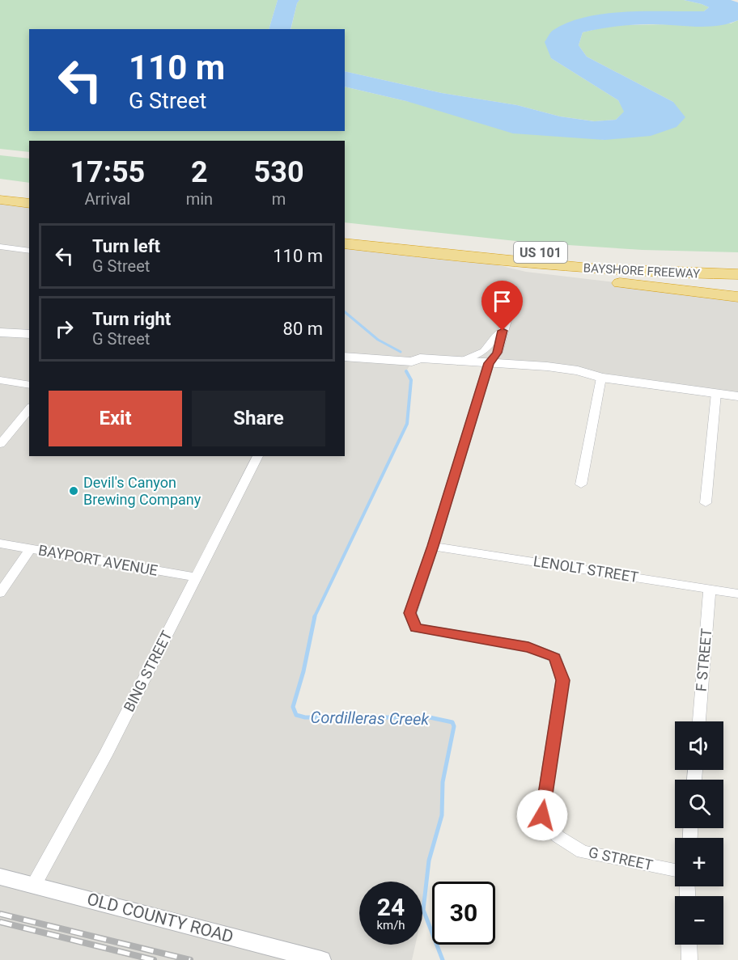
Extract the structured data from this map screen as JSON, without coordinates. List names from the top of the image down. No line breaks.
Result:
{"streets":{"highway":["US 101","BAYSHORE FREEWAY"],"street":["BAYPORT AVENUE","LENOLT STREET","F STREET","BING STREET","G STREET","OLD COUNTY ROAD"]},"crossings":[["BAYPORT AVENUE","BING STREET"],["LENOLT STREET","F STREET"],["LENOLT STREET","G STREET"],["BING STREET","OLD COUNTY ROAD"]],"water":["Cordilleras Creek"],"places":["Devil's Canyon Brewing Company"],"page":{"turn":["110 m","G Street"],"eta":["17:55","Arrival","2","min","530","m"],"list":[{"name":"Turn left","note":"G Street","value":"110 m"},{"name":"Turn right","note":"G Street","value":"80 m"}],"buttons":["Exit","Share"],"map_buttons":["+","−"],"speed":"24 km/h","limit":"30"}}
